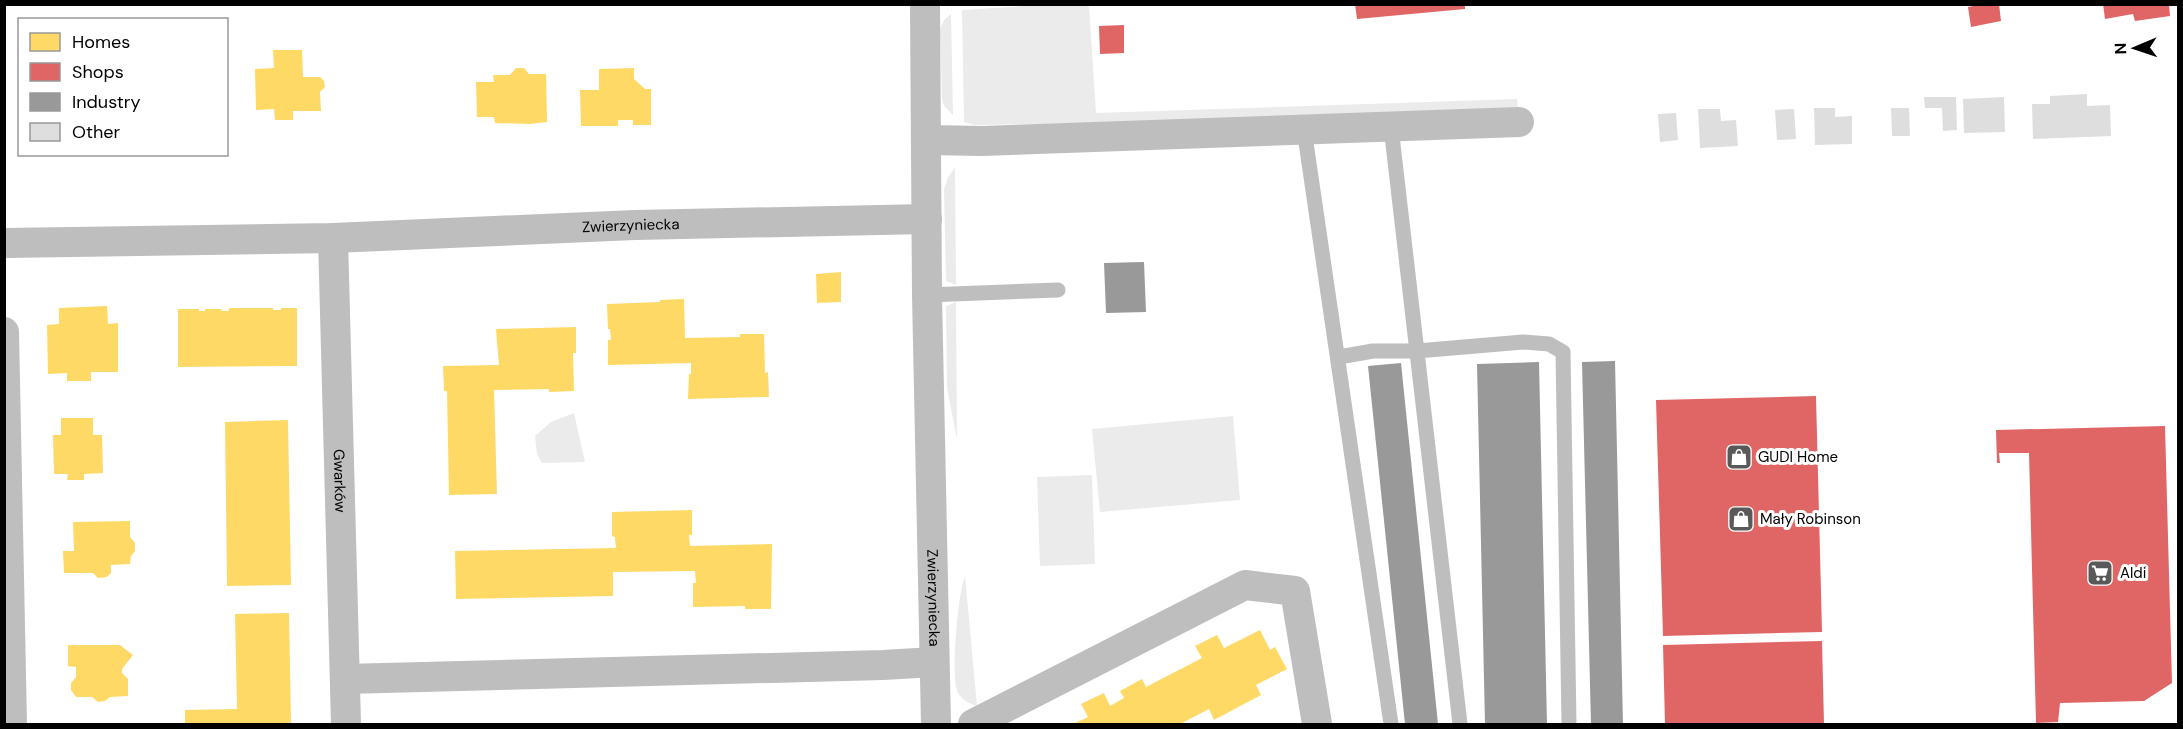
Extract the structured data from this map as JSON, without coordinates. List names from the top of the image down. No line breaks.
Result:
{"streets":{"street":["Zwierzyniecka","Gwarków"]},"crossings":[["Zwierzyniecka","Gwarków"]],"places":{"shop":["GUDI Home","Mały Robinson"],"supermarket":["Aldi"]},"legend":["Homes","Shops","Industry","Other"],"north":"left"}
